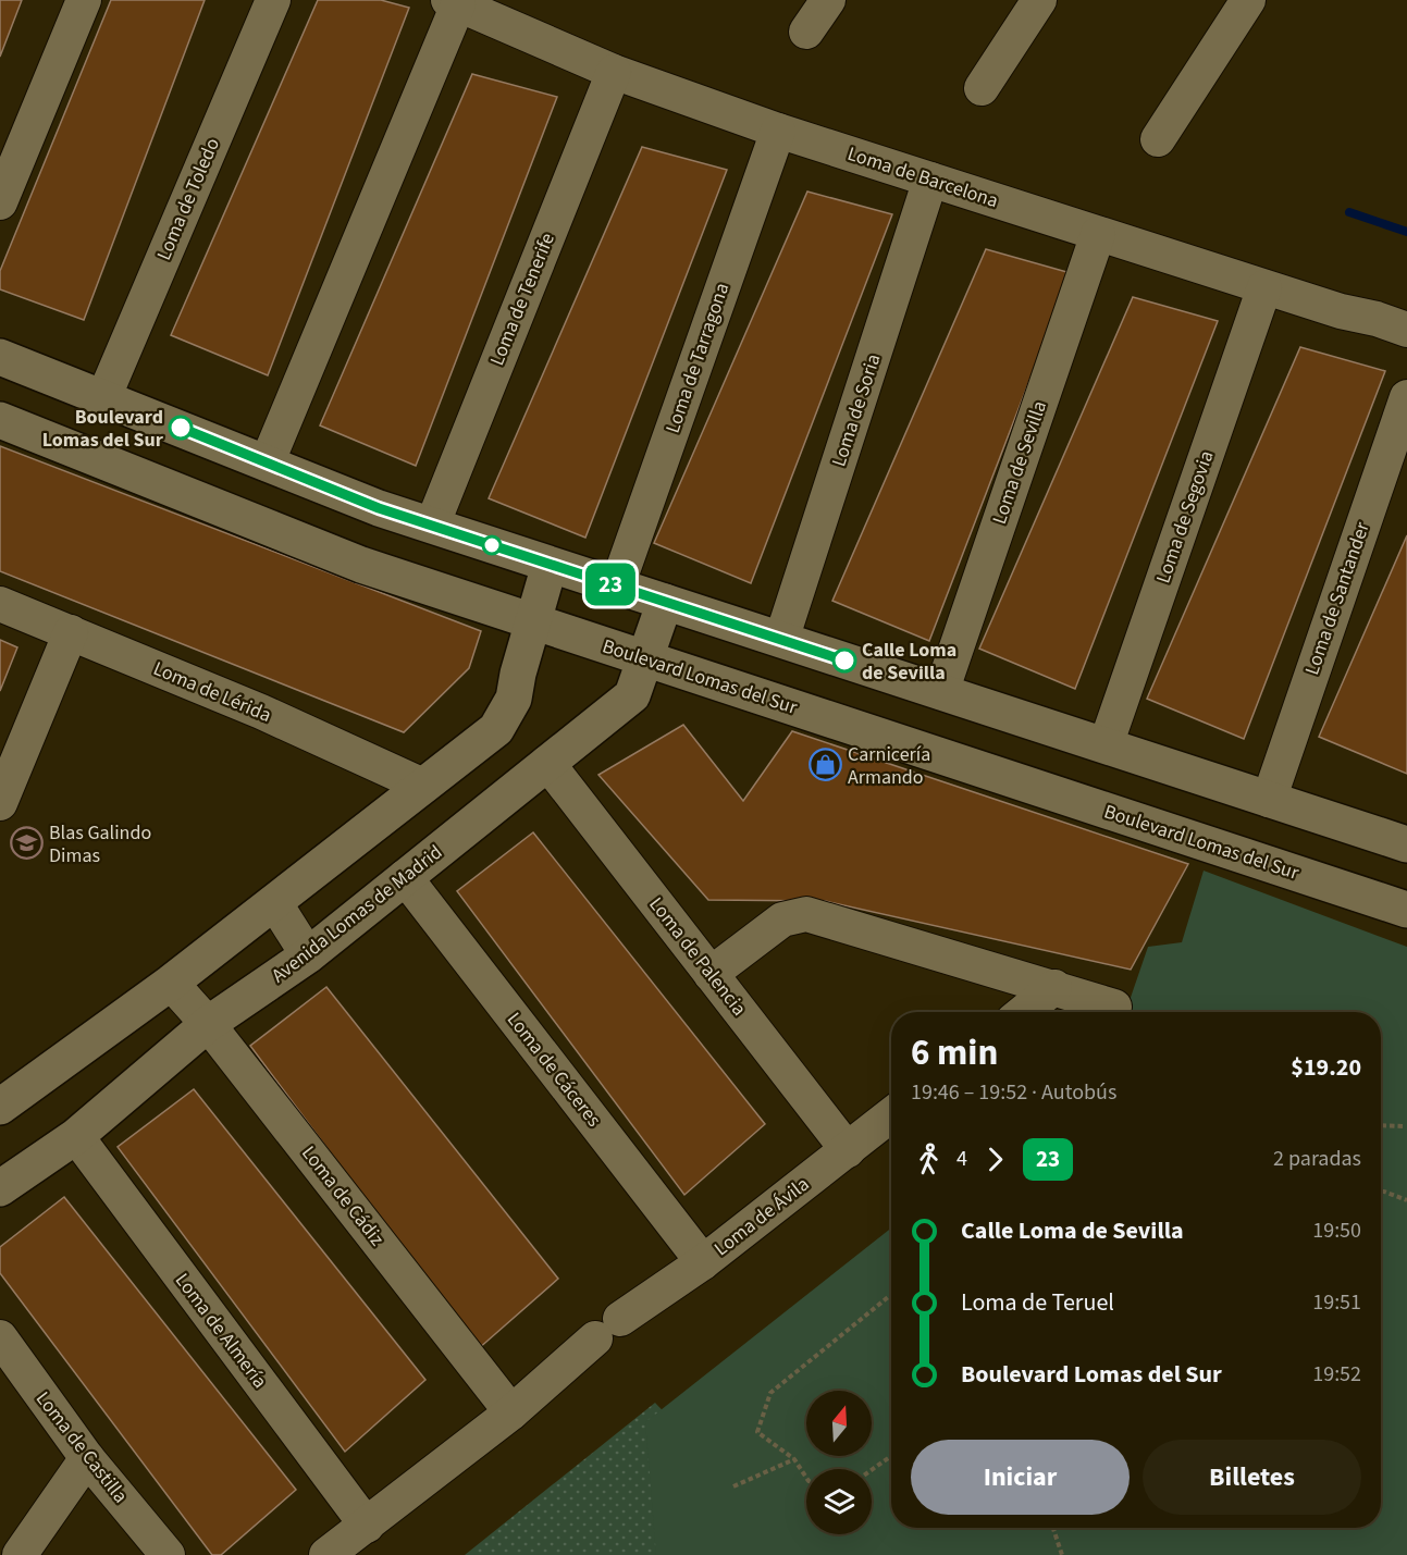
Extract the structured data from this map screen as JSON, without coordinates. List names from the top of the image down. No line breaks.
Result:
{"streets":{"street":["Loma de Barcelona","Loma de Toledo","Loma de Tenerife","Loma de Tarragona","Loma de Soria","Loma de Sevilla","Loma de Segovia","Loma de Santander","Boulevard Lomas del Sur","Loma de Lérida","Avenida Lomas de Madrid","Loma de Palencia","Loma de Cáceres","Loma de Cádiz","Loma de Ávila","Loma de Almería","Loma de Castilla"]},"crossings":[["Loma de Barcelona","Loma de Tenerife"],["Loma de Barcelona","Loma de Tarragona"],["Loma de Barcelona","Loma de Soria"],["Loma de Barcelona","Loma de Sevilla"],["Loma de Barcelona","Loma de Segovia"],["Boulevard Lomas del Sur","Avenida Lomas de Madrid"],["Avenida Lomas de Madrid","Loma de Palencia"],["Avenida Lomas de Madrid","Loma de Cáceres"],["Avenida Lomas de Madrid","Loma de Cádiz"],["Avenida Lomas de Madrid","Loma de Almería"],["Loma de Palencia","Loma de Ávila"],["Loma de Cáceres","Loma de Ávila"],["Loma de Cádiz","Loma de Ávila"],["Loma de Ávila","Loma de Almería"]],"places":{"other":["Boulevard Lomas del Sur","Calle Loma de Sevilla"],"shop":["Carnicería Armando"],"school or university":["Blas Galindo Dimas"]},"lines":["bus line 23"],"north":"top","page":{"on_map":"23","heading":["6 min","19:46 – 19:52 · Autobús","$19.20"],"legs":["4","23","2 paradas"],"list":[{"name":"Calle Loma de Sevilla","value":"19:50"},{"name":"Loma de Teruel","value":"19:51"},{"name":"Boulevard Lomas del Sur","value":"19:52"}],"buttons":["Iniciar","Billetes"]}}
